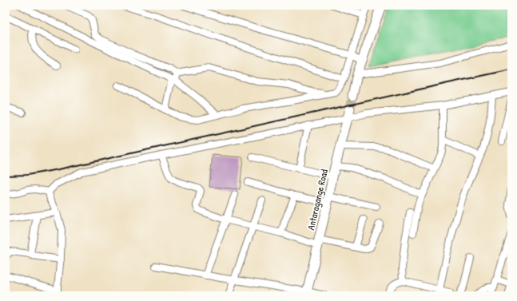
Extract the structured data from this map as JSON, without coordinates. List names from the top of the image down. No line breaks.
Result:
{"streets":{"street":["Antaragange Road"]}}
